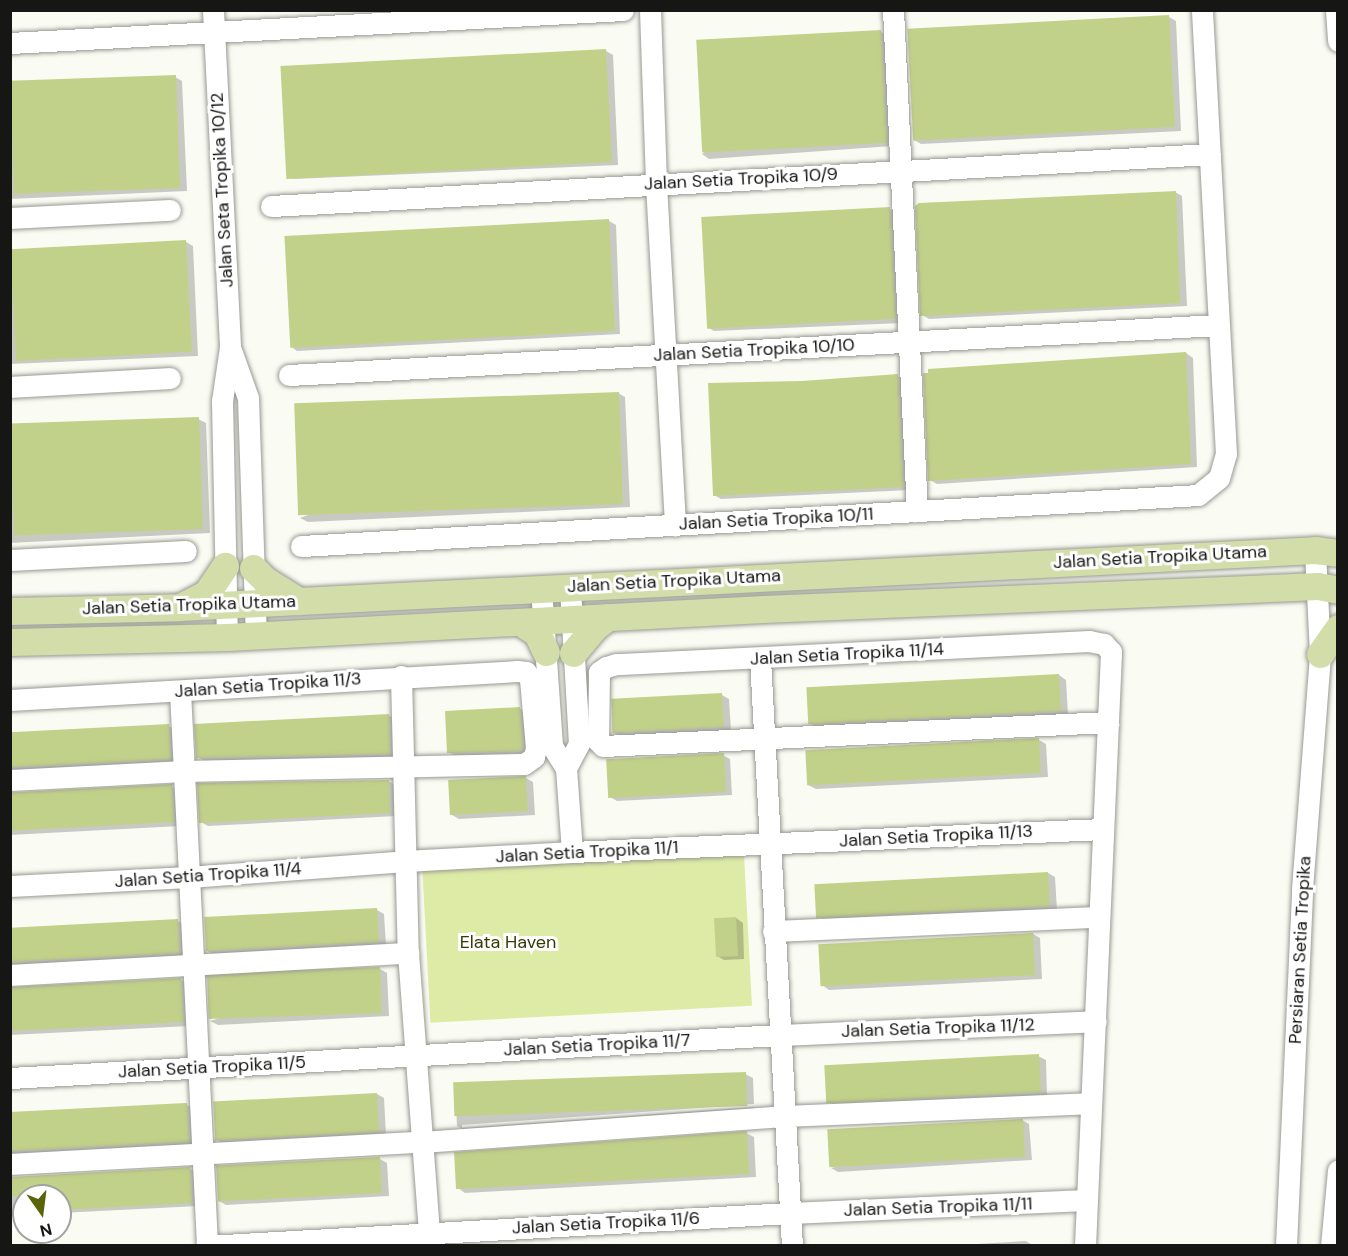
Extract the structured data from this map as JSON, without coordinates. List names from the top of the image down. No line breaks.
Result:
{"streets":{"main road":["Jalan Setia Tropika Utama"],"street":["Jalan Setia Tropika 10/9","Jalan Seta Tropika 10/12","Jalan Setia Tropika 10/10","Jalan Setia Tropika 10/11","Jalan Setia Tropika 11/14","Jalan Setia Tropika 11/3","Jalan Setia Tropika 11/13","Jalan Setia Tropika 11/1","Jalan Setia Tropika 11/4","Persiaran Setia Tropika","Jalan Setia Tropika 11/12","Jalan Setia Tropika 11/7","Jalan Setia Tropika 11/5","Jalan Setia Tropika 11/11","Jalan Setia Tropika 11/6"]},"crossings":[["Jalan Seta Tropika 10/12","Jalan Setia Tropika Utama"],["Jalan Setia Tropika 10/10","Jalan Setia Tropika 10/11"],["Jalan Setia Tropika Utama","Persiaran Setia Tropika"],["Jalan Setia Tropika 11/13","Jalan Setia Tropika 11/1"],["Jalan Setia Tropika 11/1","Jalan Setia Tropika 11/4"],["Jalan Setia Tropika 11/12","Jalan Setia Tropika 11/7"],["Jalan Setia Tropika 11/7","Jalan Setia Tropika 11/5"],["Jalan Setia Tropika 11/11","Jalan Setia Tropika 11/6"]],"parks":["Elata Haven"],"north":"bottom"}
